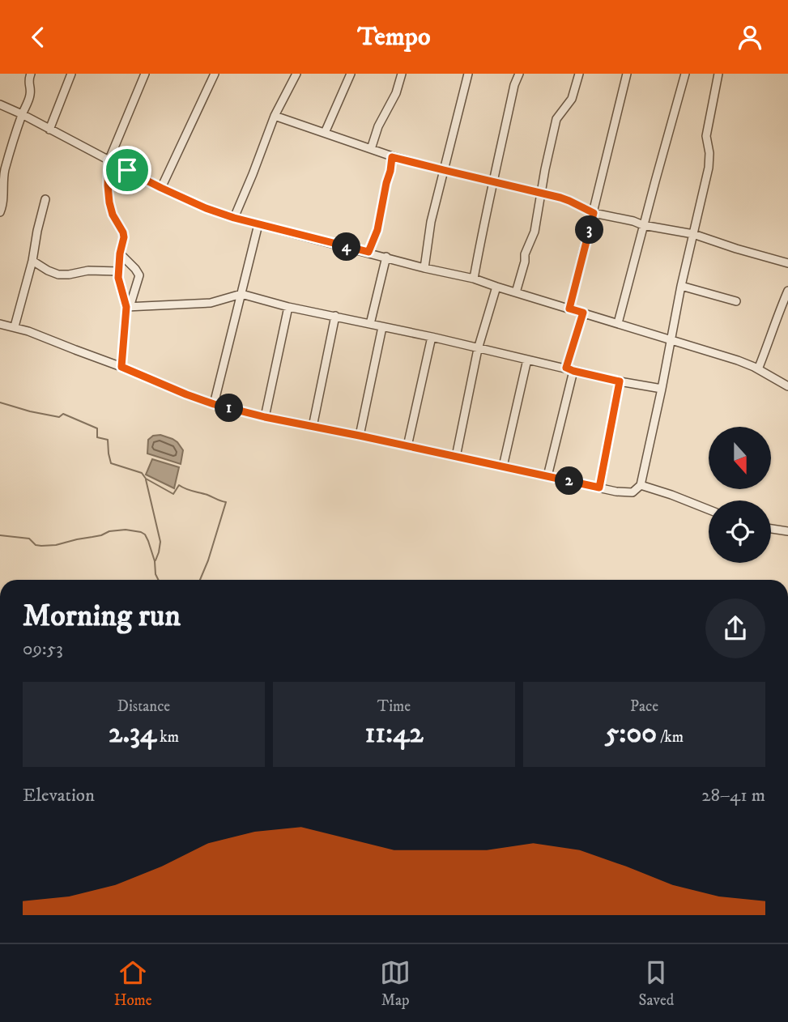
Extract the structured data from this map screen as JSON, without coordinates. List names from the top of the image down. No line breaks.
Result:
{"north":"bottom","page":{"header":"Tempo","pins":["3","4","1","2"],"heading":["Morning run","09:53"],"stats":[["Distance","2.34 km"],["Time","11:42"],["Pace","5:00 /km"]],"chart":["Elevation","28–41 m"],"tabs":["Home","Map","Saved"]}}
